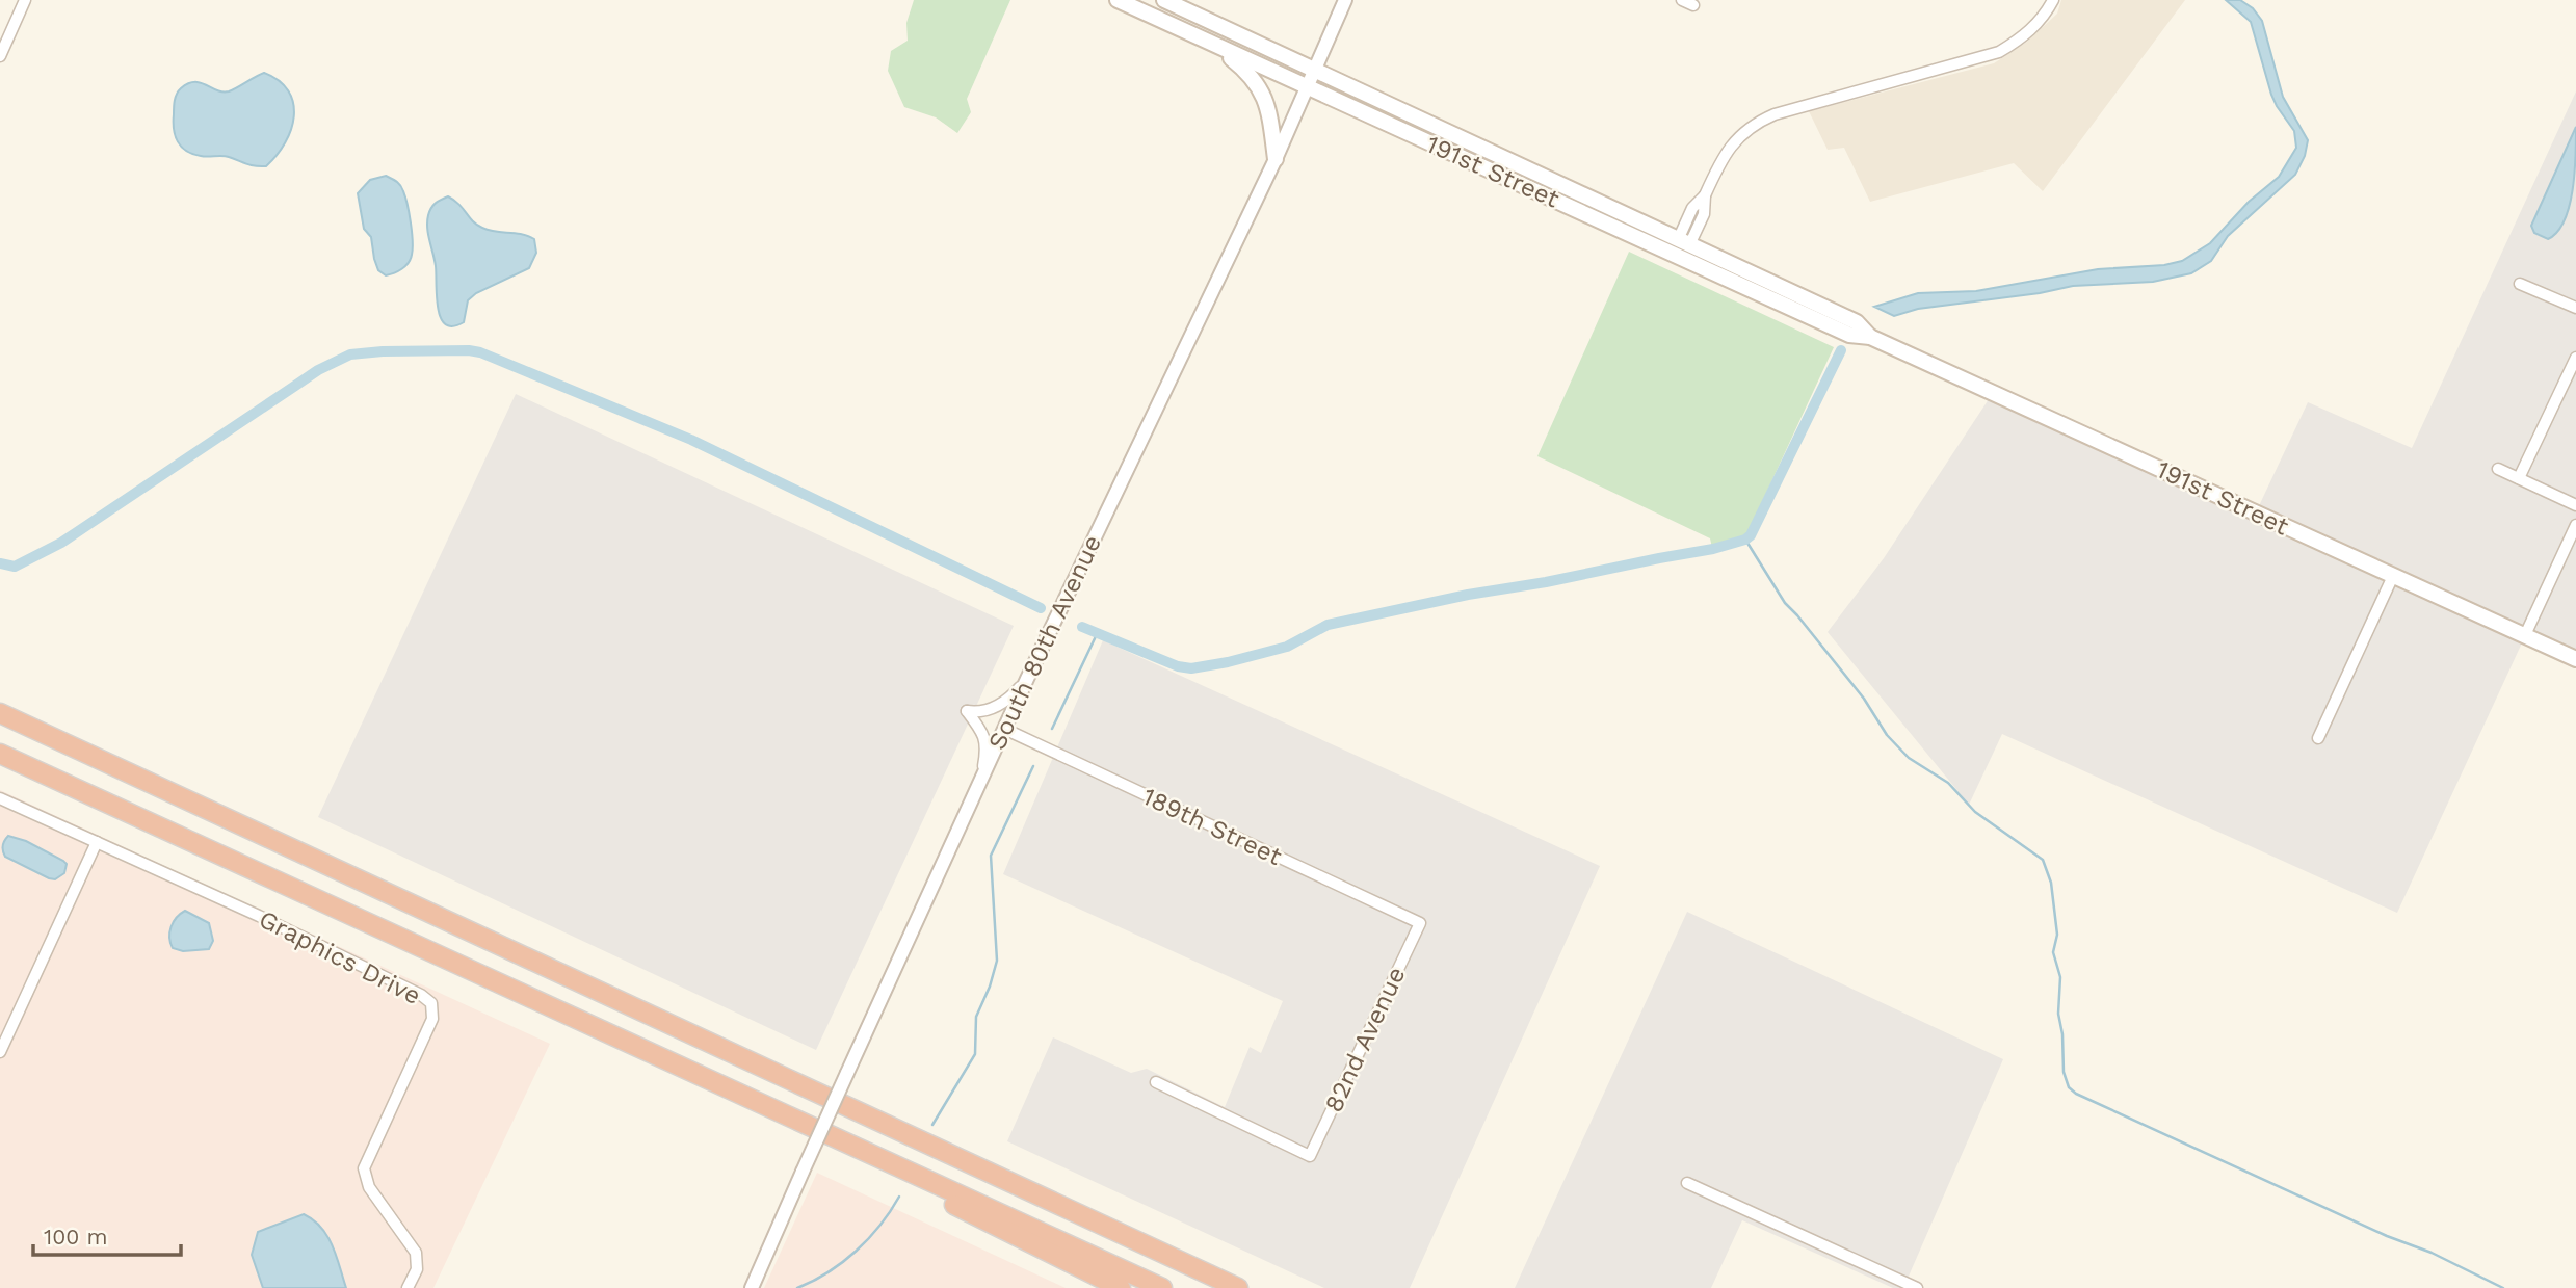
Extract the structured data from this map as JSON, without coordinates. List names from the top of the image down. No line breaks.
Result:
{"streets":{"main road":["191st Street"],"street":["South 80th Avenue","189th Street","Graphics Drive","82nd Avenue"]},"crossings":[["191st Street","South 80th Avenue"],["South 80th Avenue","189th Street"],["189th Street","82nd Avenue"]],"scale_bar":"100 m"}
